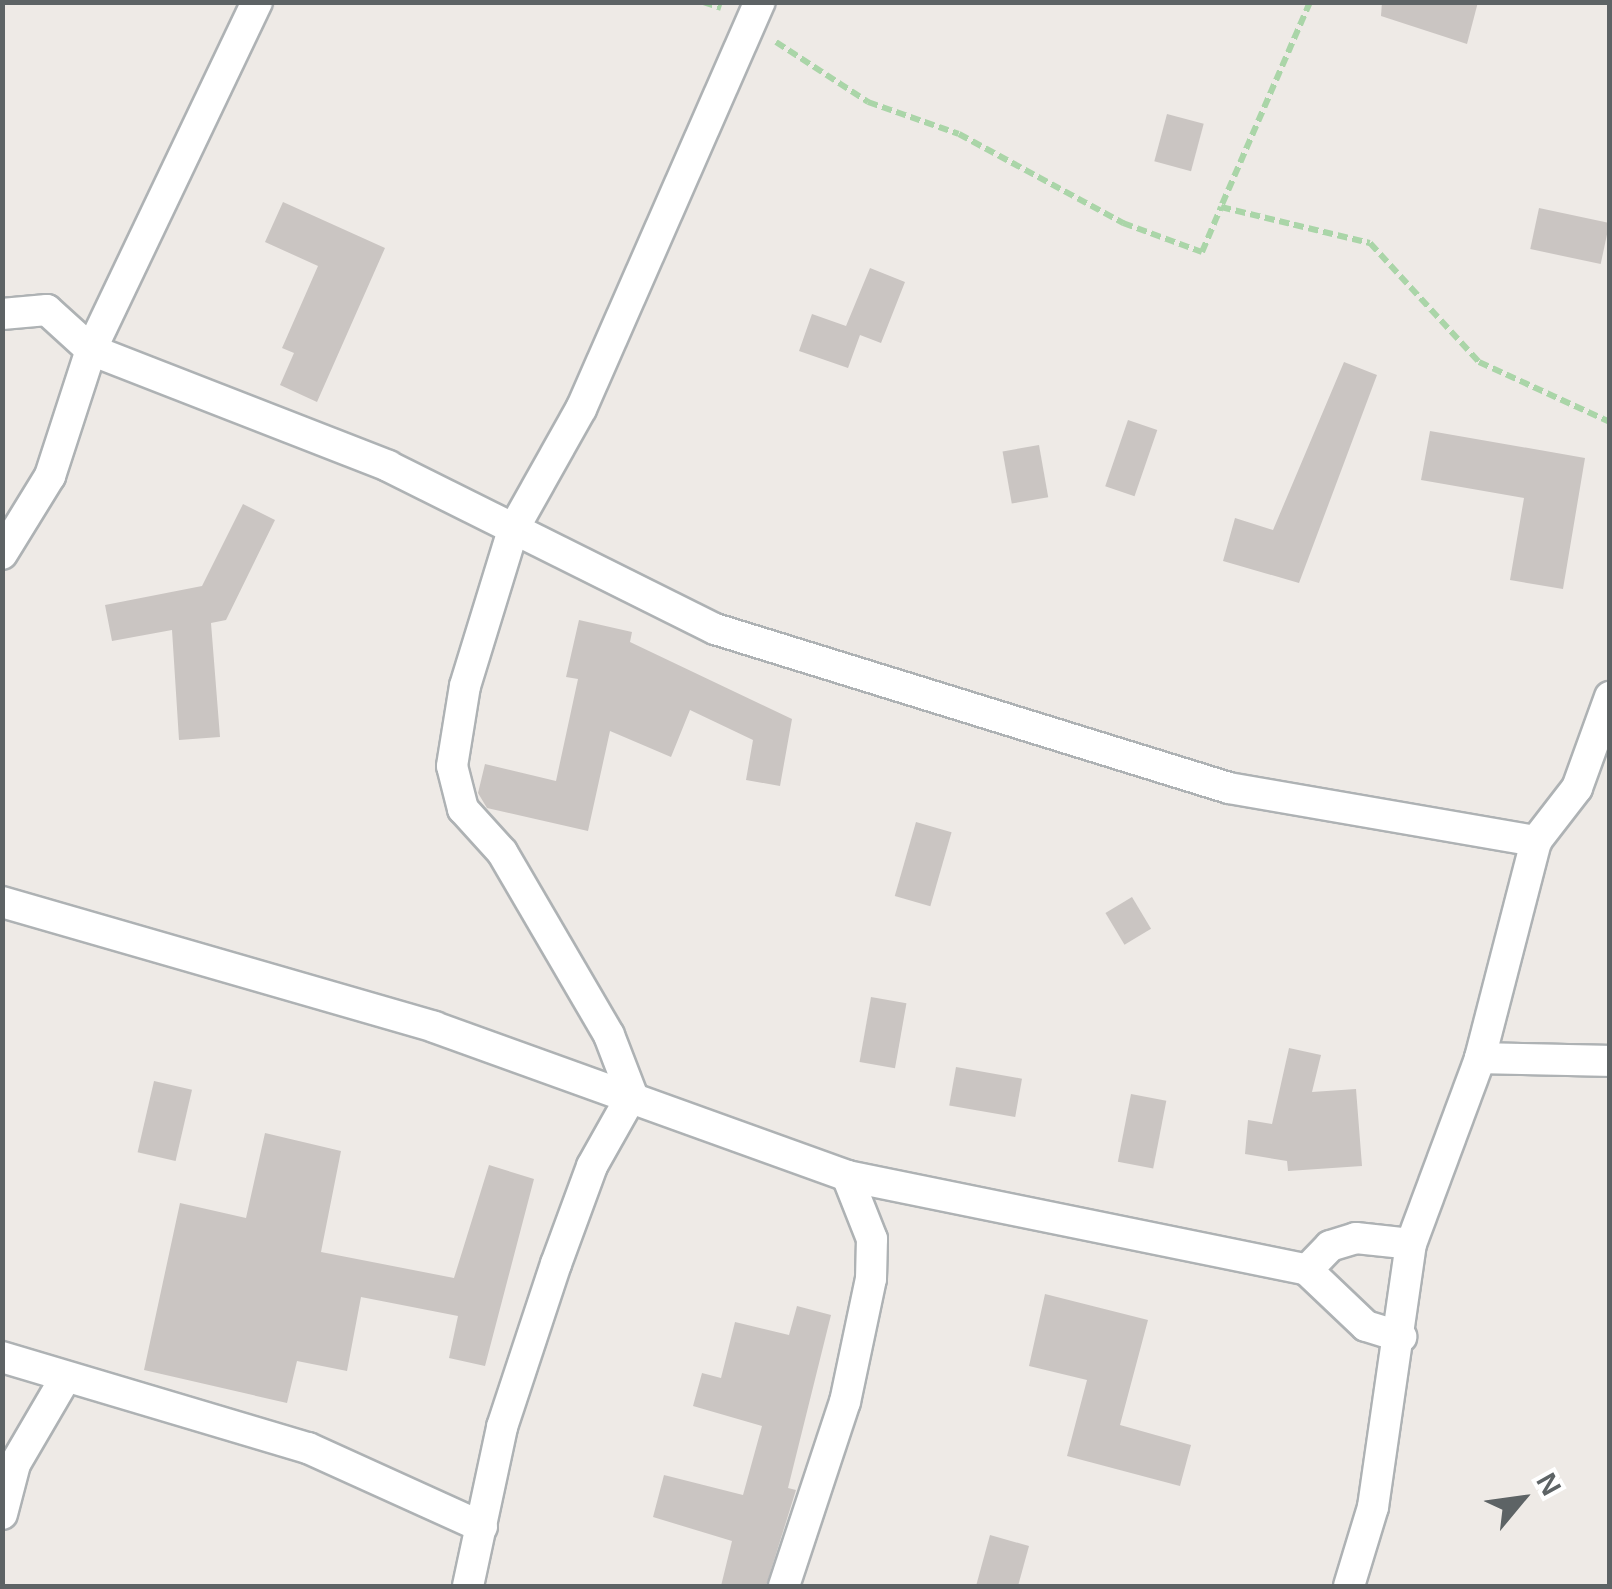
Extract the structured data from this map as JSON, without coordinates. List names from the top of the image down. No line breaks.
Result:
{"north":"top right"}
